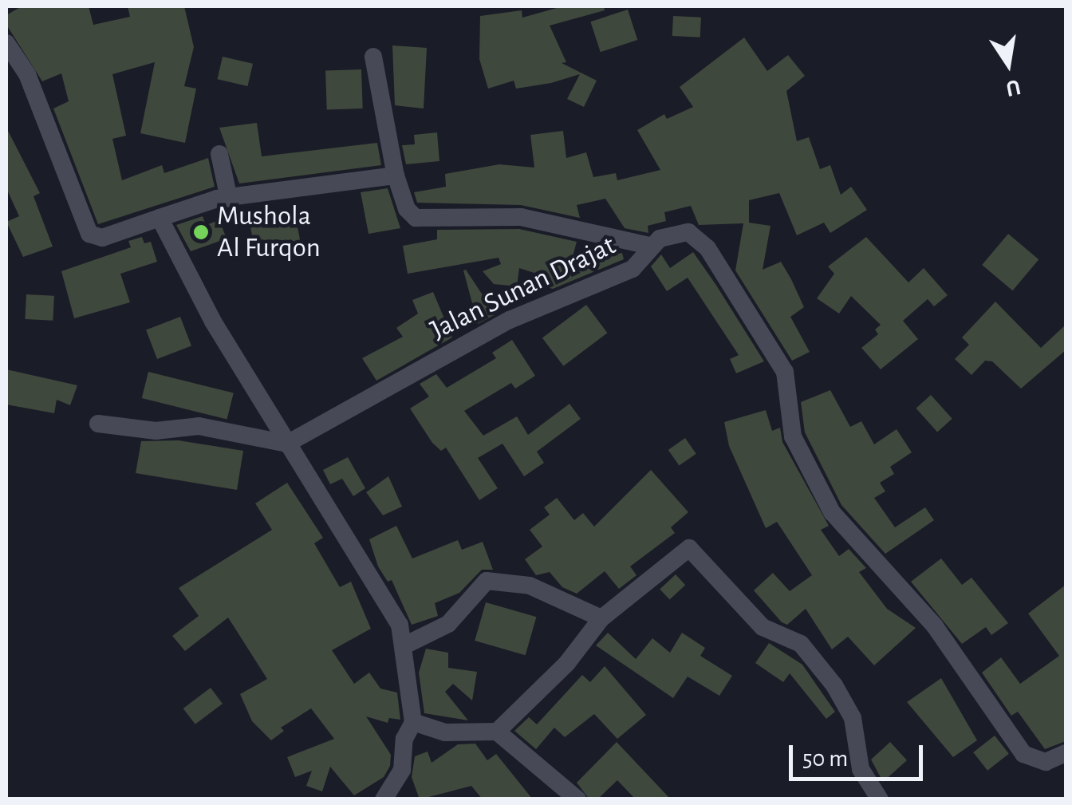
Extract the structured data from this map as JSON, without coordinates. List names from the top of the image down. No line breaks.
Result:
{"streets":{"street":["Jalan Sunan Drajat"]},"places":["Mushola Al Furqon"],"scale_bar":"50 m","north":"bottom"}
